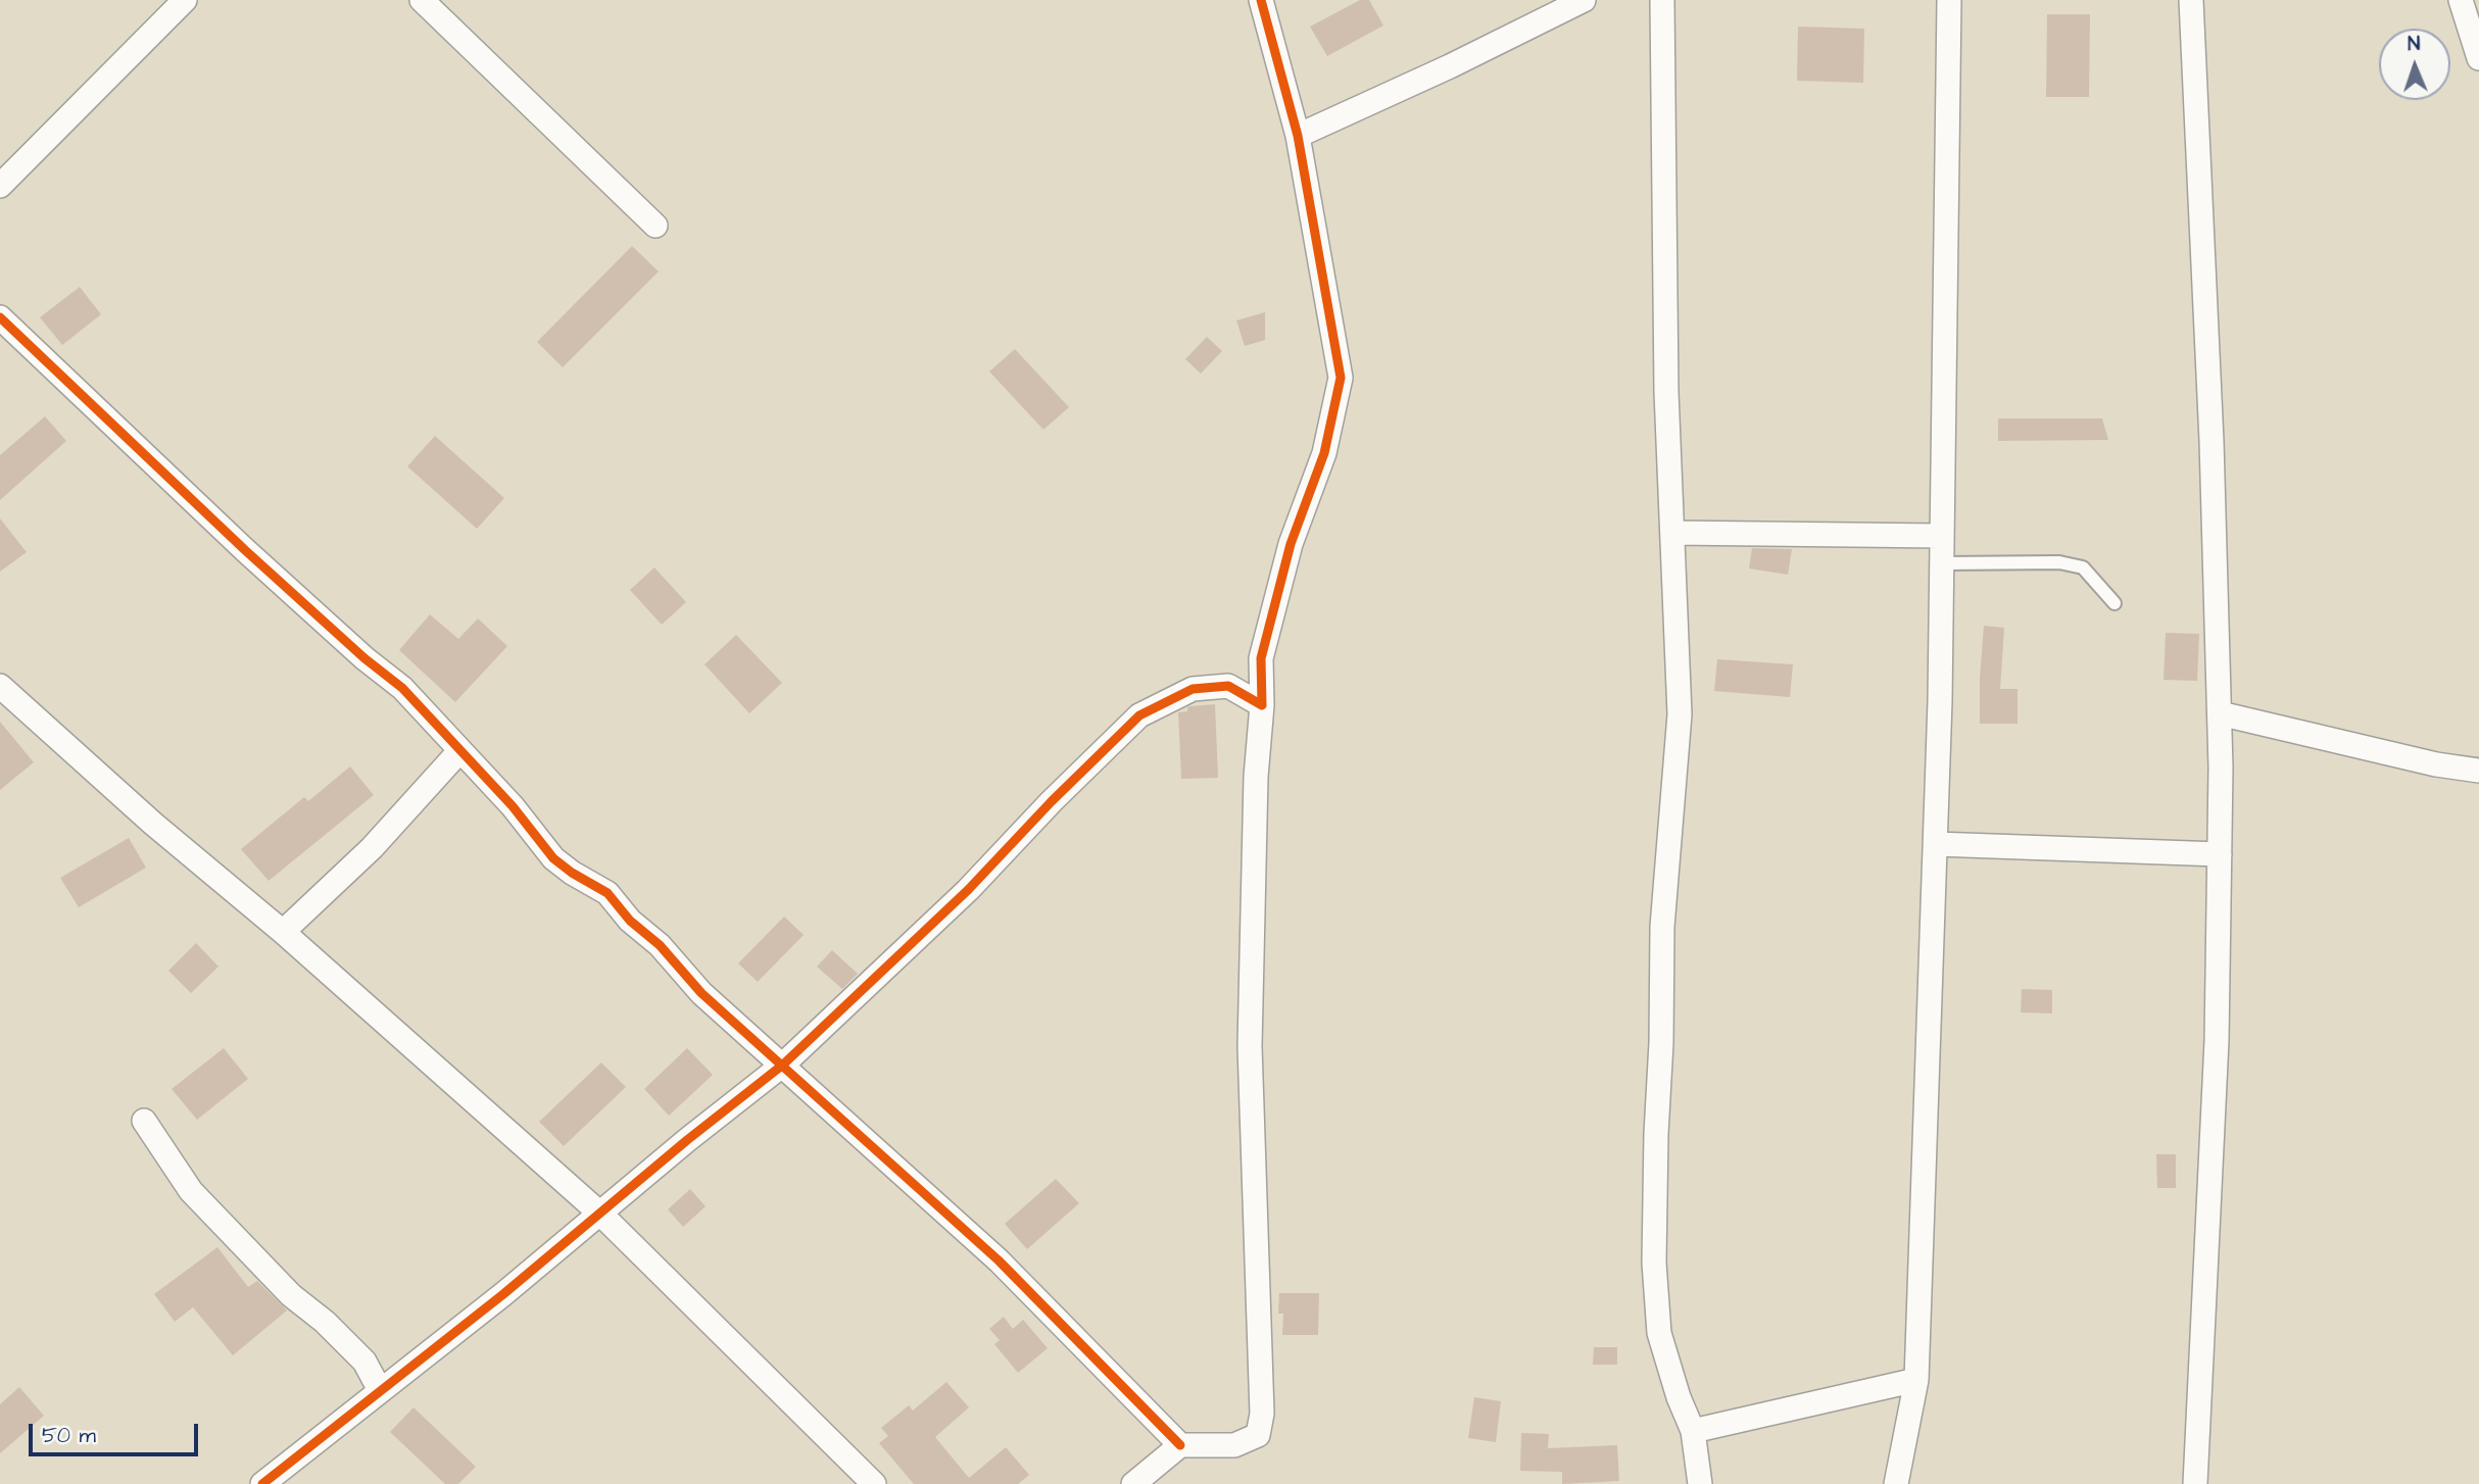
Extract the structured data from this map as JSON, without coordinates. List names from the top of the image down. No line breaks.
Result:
{"scale_bar":"50 m","north":"top"}
